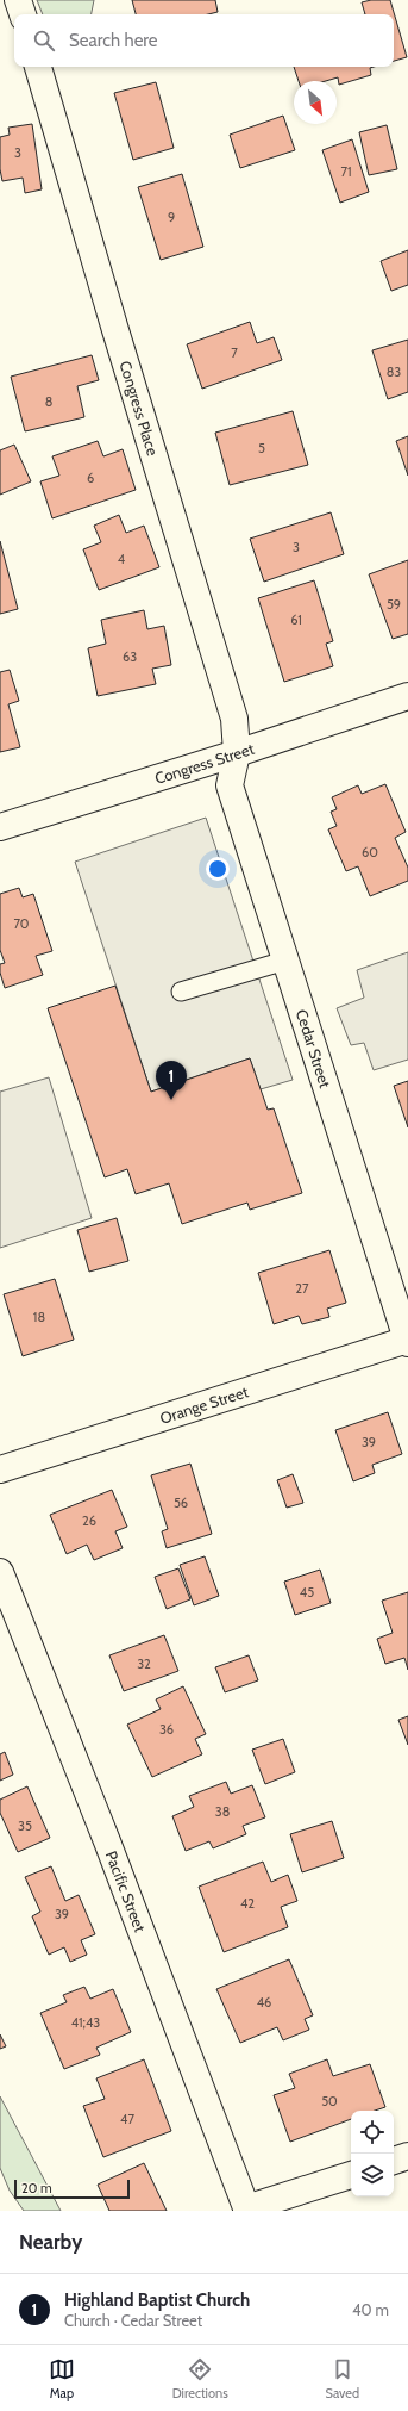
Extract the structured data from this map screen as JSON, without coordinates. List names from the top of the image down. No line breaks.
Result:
{"streets":{"street":["Congress Place","Congress Street","Cedar Street","Orange Street","Pacific Street"]},"crossings":[["Congress Place","Congress Street"],["Congress Place","Cedar Street"],["Congress Street","Cedar Street"],["Cedar Street","Orange Street"]],"house_numbers":["3","71","9","7","83","8","5","6","3","4","59","61","63","60","70","27","18","39","56","26","45","32","36","38","35","42","39","46","41;43","50","47"],"scale_bar":"20 m","north":"bottom right","page":{"search":"Search here","pins":"1","scale":"20 m","heading":"Nearby","list":[{"mark":"1","name":"Highland Baptist Church","note":"Church · Cedar Street","value":"40 m"}],"nav":["Map","Directions","Saved"]}}
